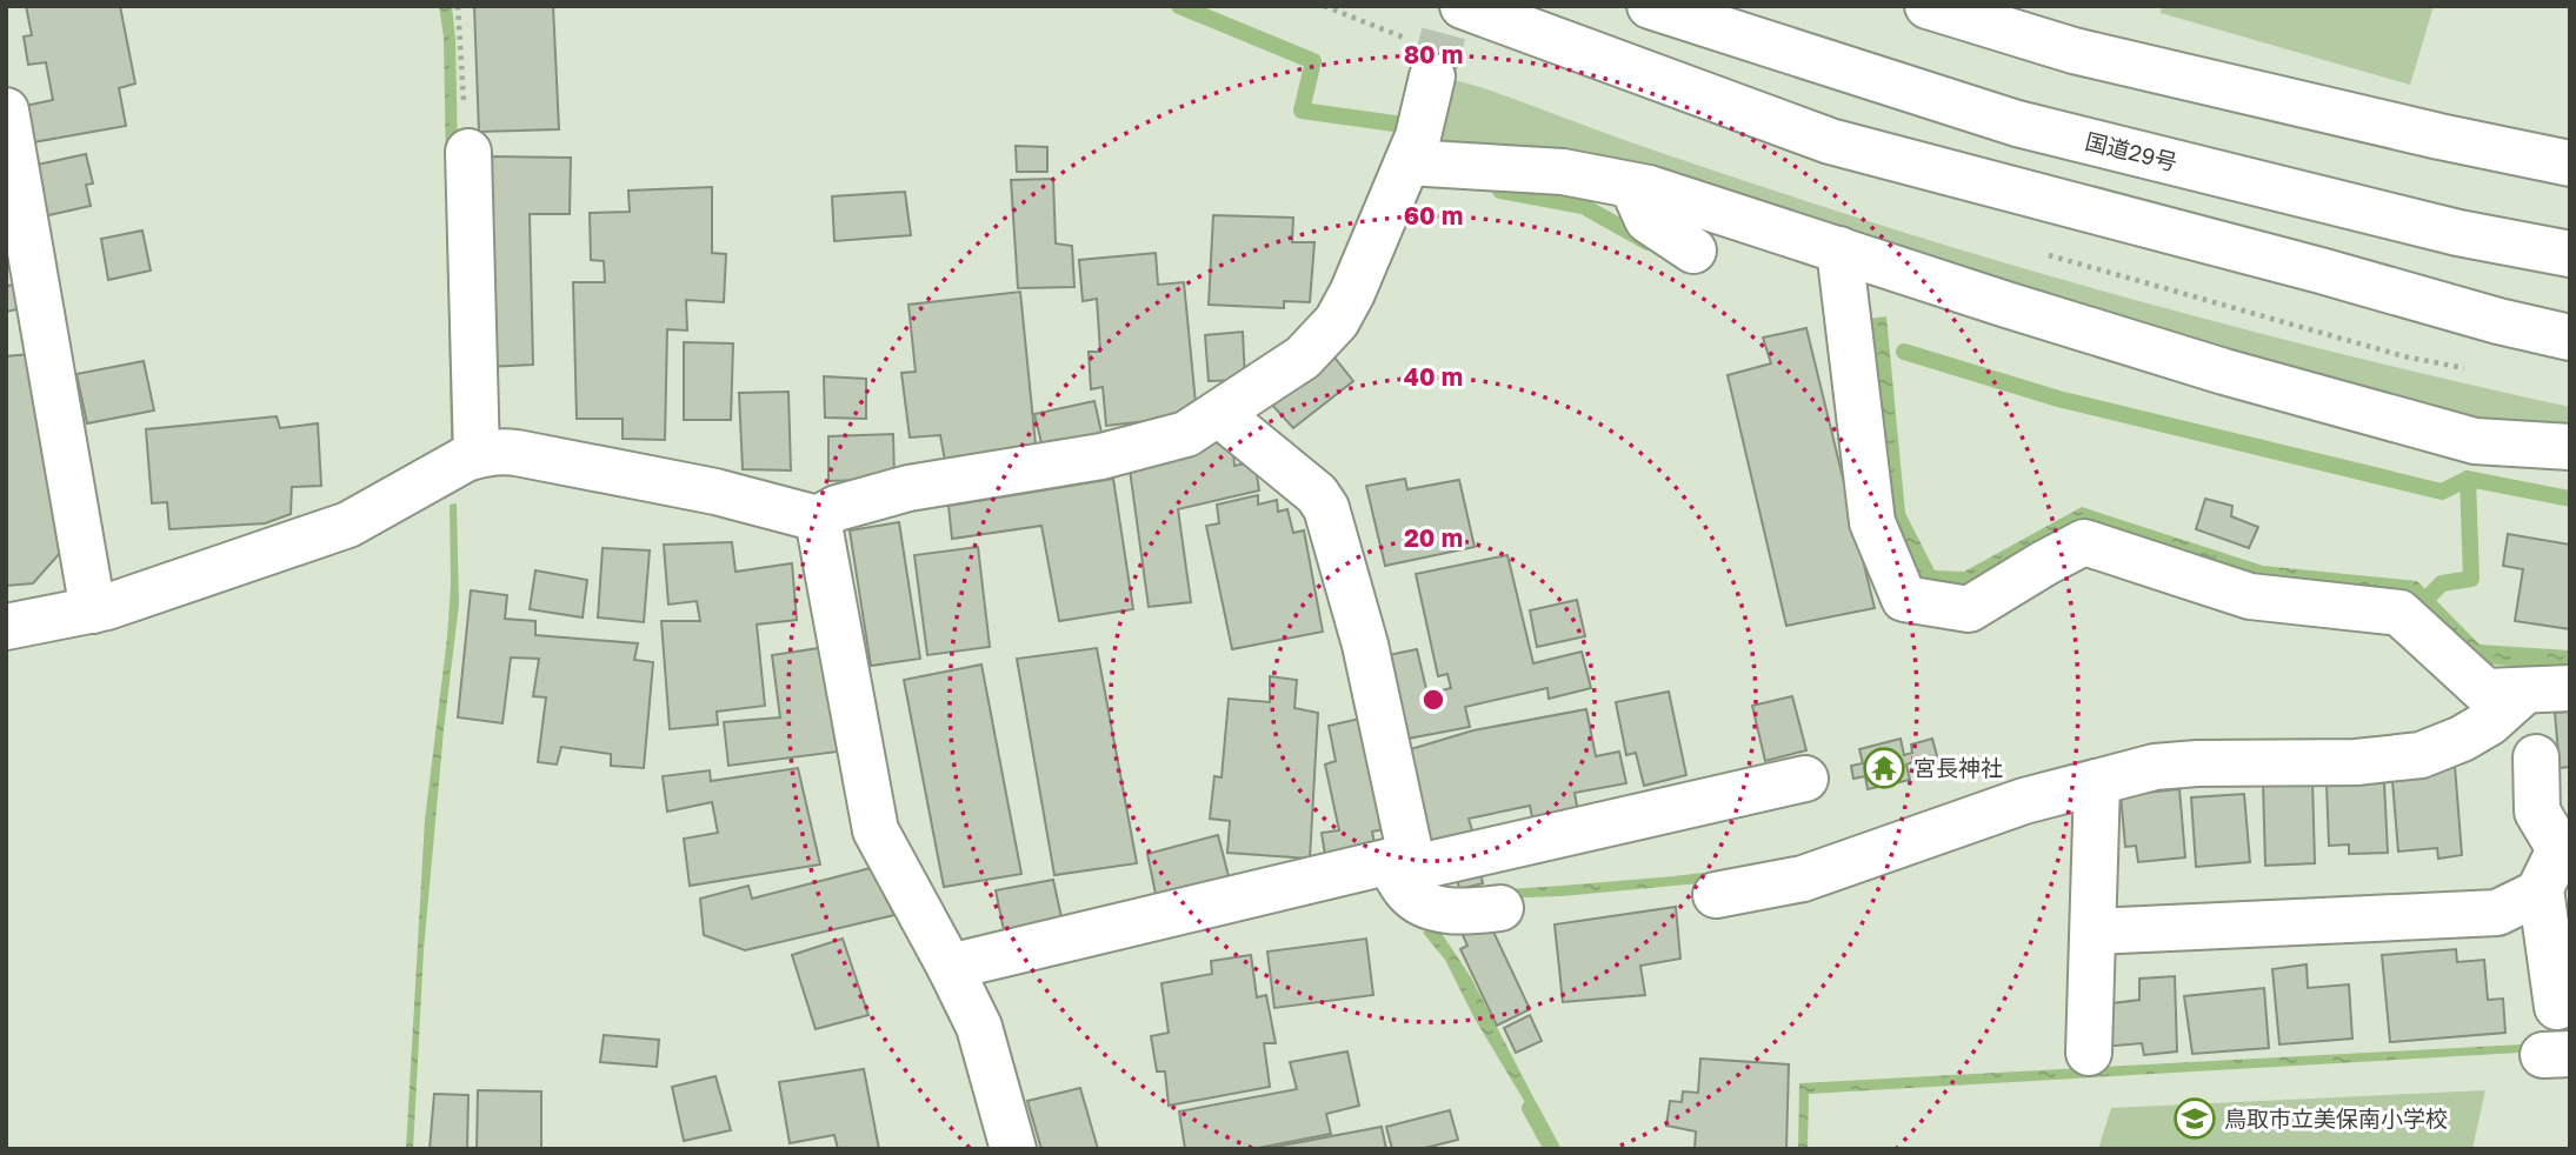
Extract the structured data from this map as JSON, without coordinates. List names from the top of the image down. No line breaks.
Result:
{"streets":{"main road":["国道29号"]},"places":{"temple":["宮長神社"],"school or university":["鳥取市立美保南小学校"]},"rings":["80 m","60 m","40 m","20 m"]}
